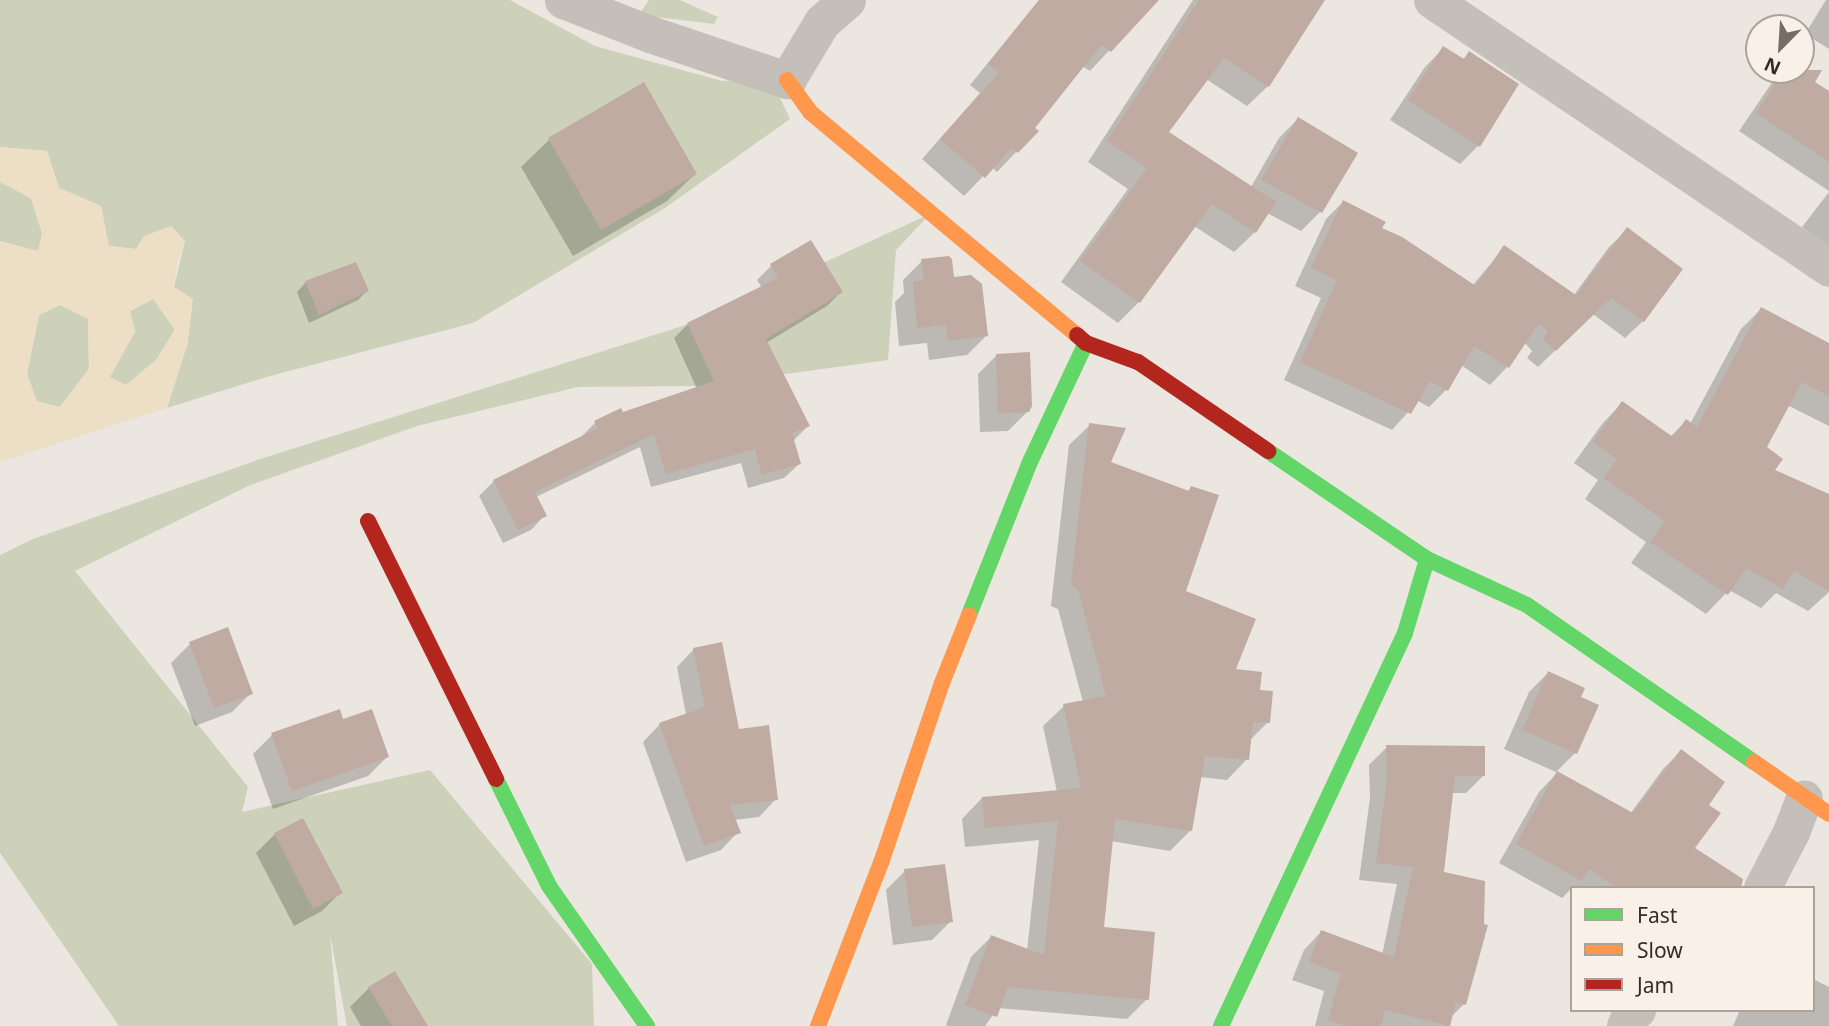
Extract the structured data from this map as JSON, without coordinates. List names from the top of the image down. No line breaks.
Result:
{"legend":["Fast","Slow","Jam"],"north":"bottom left"}
